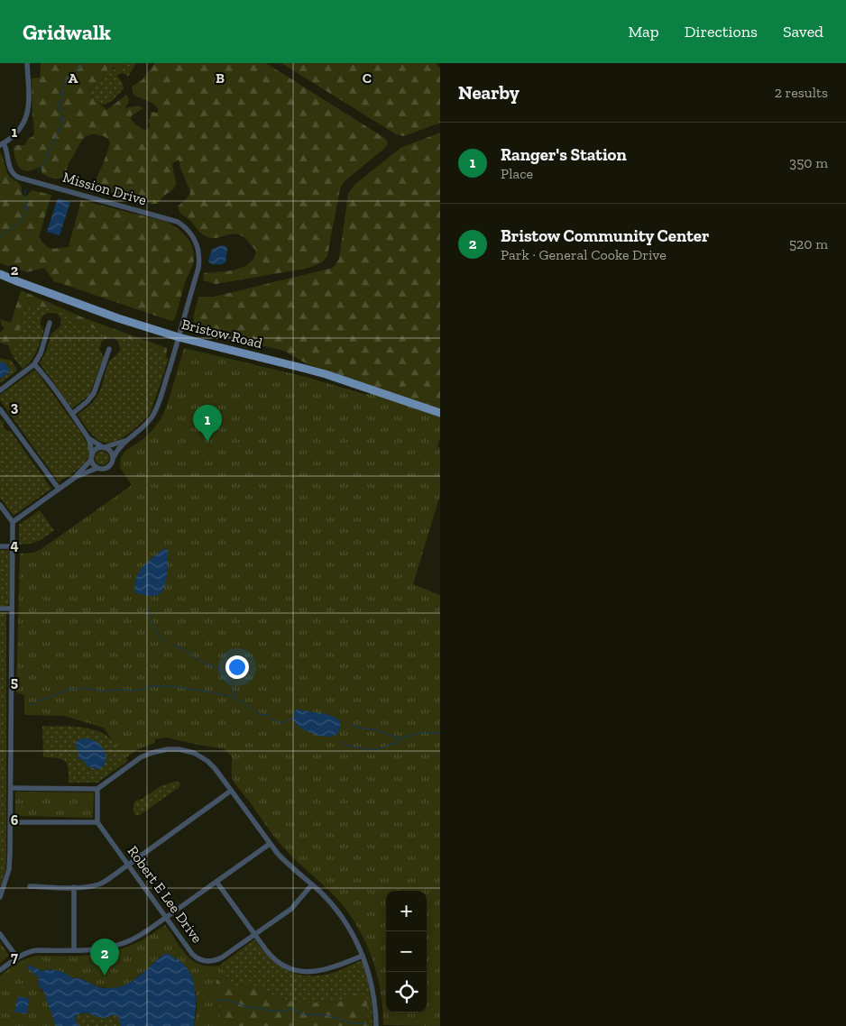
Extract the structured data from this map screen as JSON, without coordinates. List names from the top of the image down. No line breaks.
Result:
{"streets":{"main road":["Bristow Road"],"street":["Mission Drive","Robert E Lee Drive"]},"crossings":[["Mission Drive","Bristow Road"]],"page":{"header":"Gridwalk","nav":["Map","Directions","Saved"],"heading":["Nearby","2 results"],"list":[{"mark":"1","name":"Ranger's Station","note":"Place","value":"350 m"},{"mark":"2","name":"Bristow Community Center","note":"Park · General Cooke Drive","value":"520 m"}],"pins":["1","2"],"map_buttons":["+","−"]},"grid":{"columns":["A","B","C"],"rows":["1","2","3","4","5","6","7"]}}
